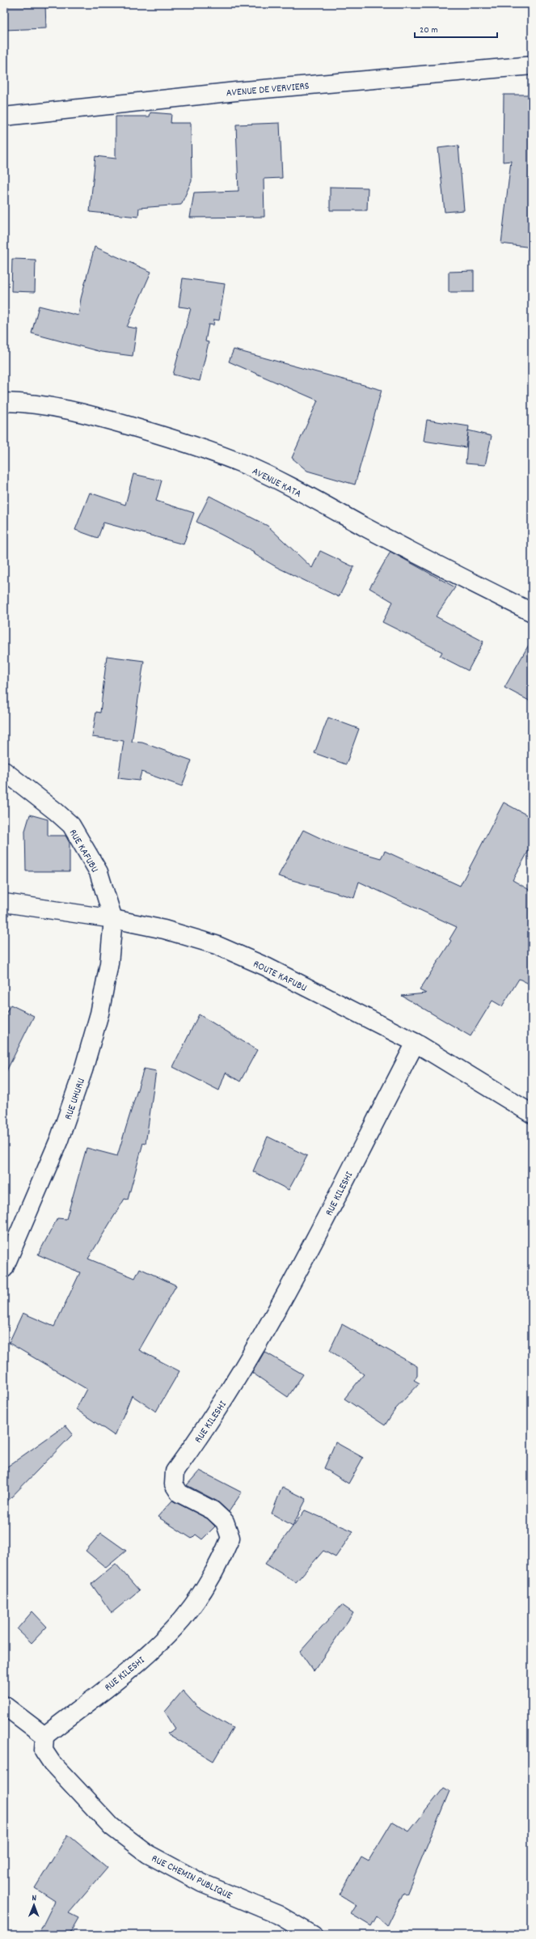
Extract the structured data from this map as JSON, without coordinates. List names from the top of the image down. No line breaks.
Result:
{"streets":{"street":["AVENUE DE VERVIERS","AVENUE KATA","RUE KAFUBU","ROUTE KAFUBU","RUE UHURU","RUE KILESHI","RUE CHEMIN PUBLIQUE"]},"crossings":[["RUE KAFUBU","ROUTE KAFUBU"],["RUE KAFUBU","RUE UHURU"],["ROUTE KAFUBU","RUE UHURU"],["ROUTE KAFUBU","RUE KILESHI"],["RUE KILESHI","RUE CHEMIN PUBLIQUE"]],"scale_bar":"20 m","north":"top"}
